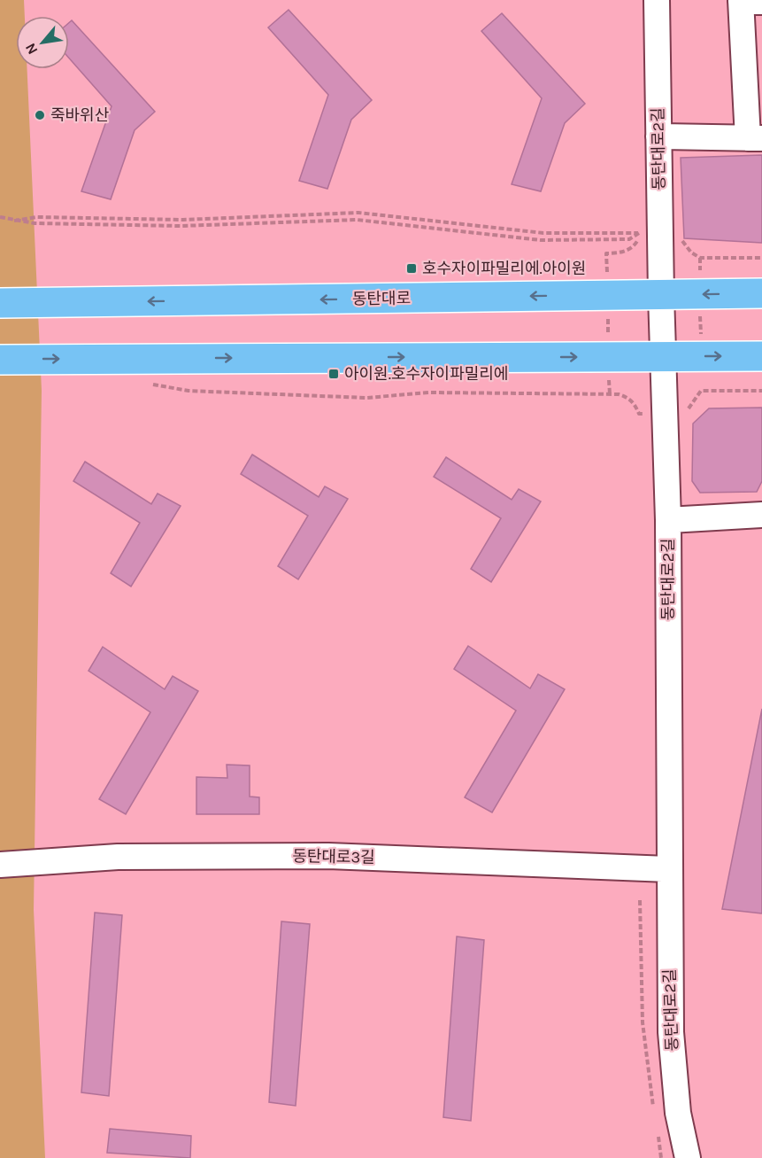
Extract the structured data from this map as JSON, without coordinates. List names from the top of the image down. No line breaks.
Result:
{"streets":{"main road":["동탄대로"],"street":["동탄대로2길","동탄대로3길"]},"crossings":[["동탄대로2길","동탄대로"],["동탄대로2길","동탄대로3길"]],"places":{"other":["죽바위산"],"transit":["호수자이파밀리에.아이원","아이원.호수자이파밀리에"]},"north":"bottom left"}
